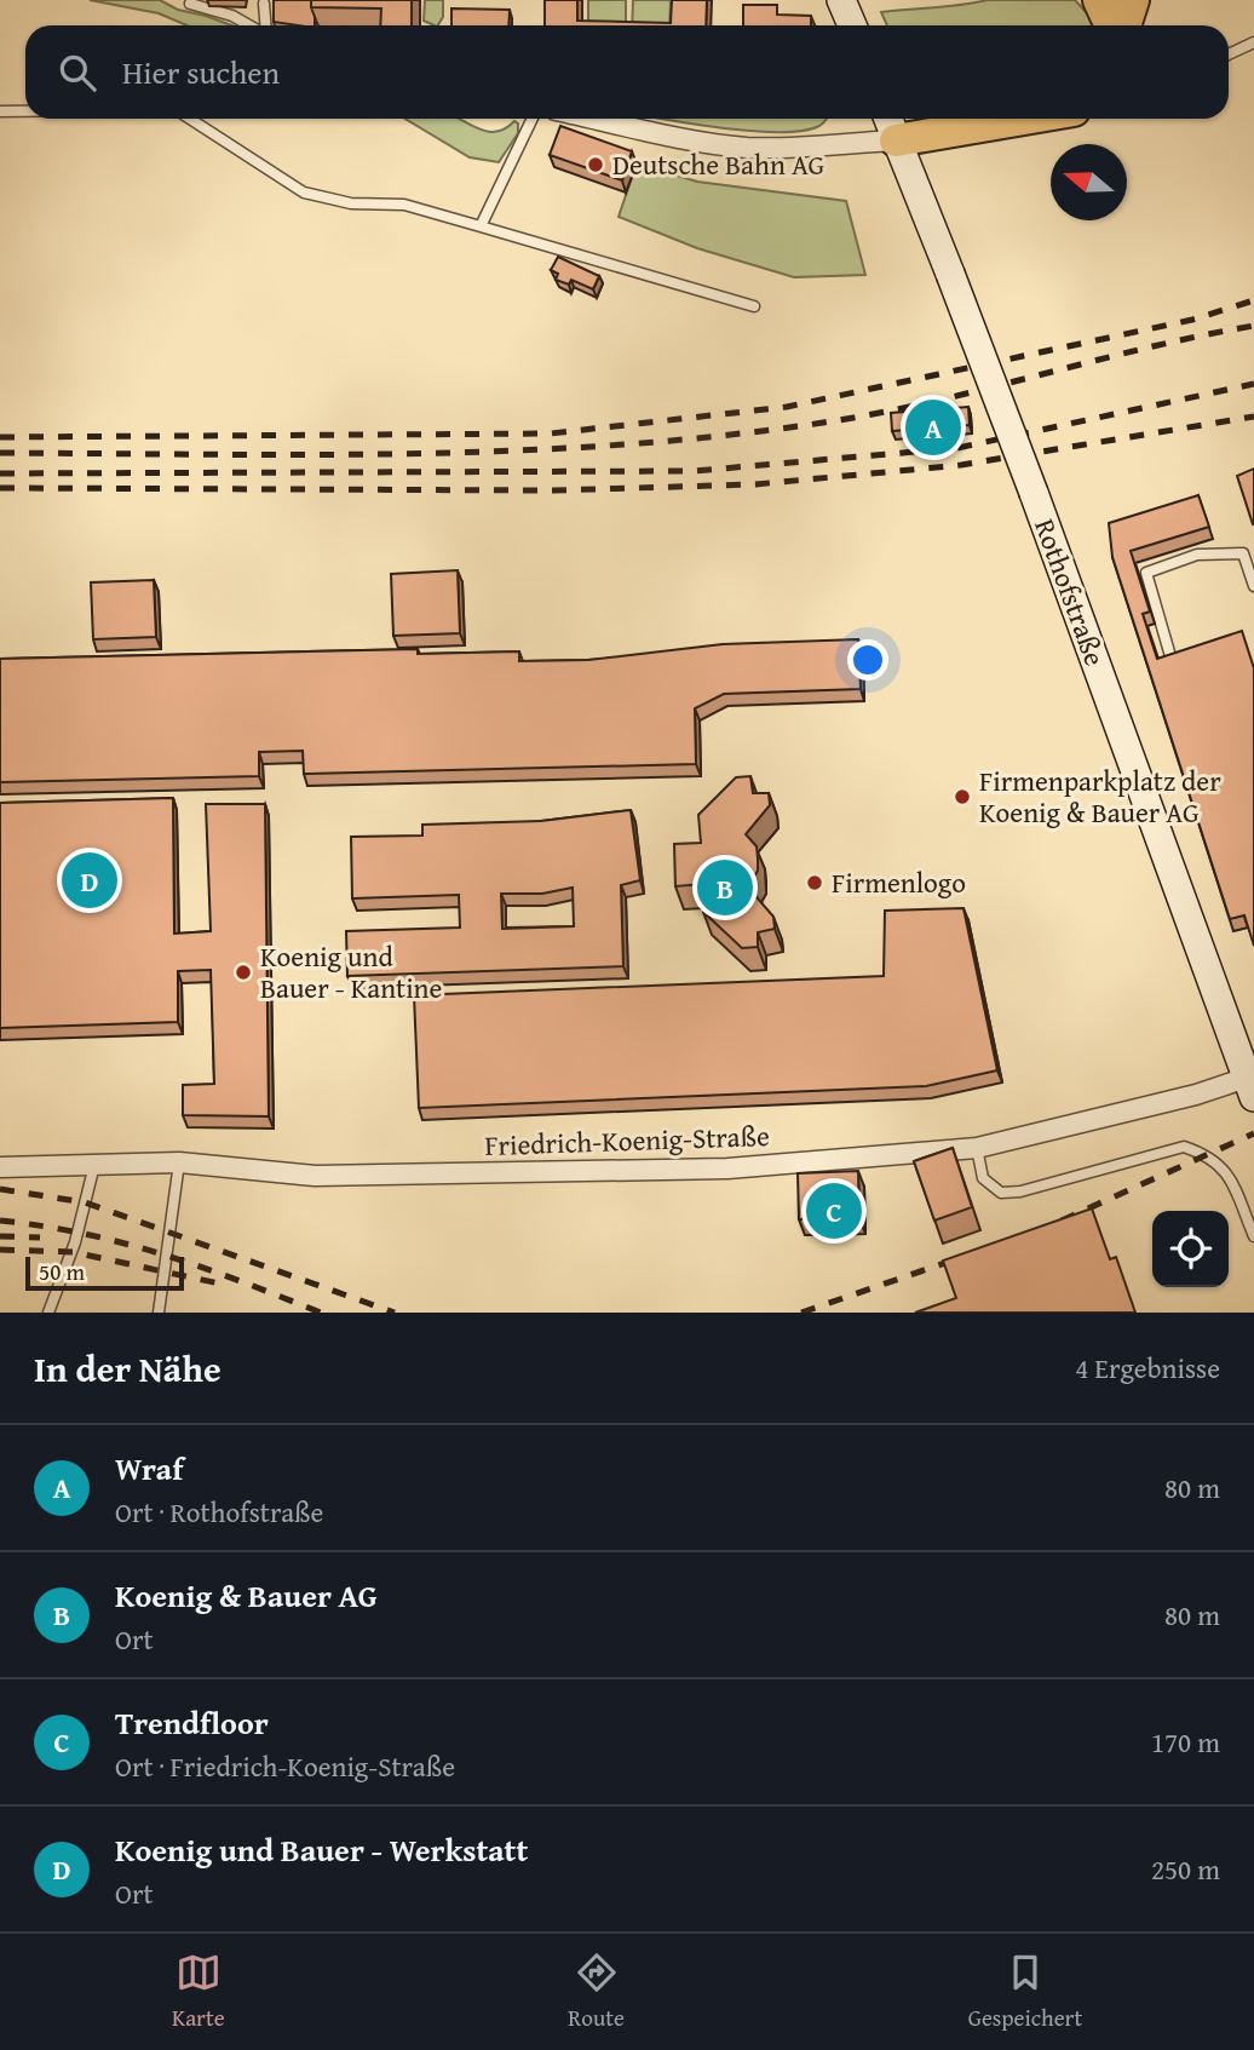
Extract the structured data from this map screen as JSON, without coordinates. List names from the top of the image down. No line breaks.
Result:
{"streets":{"main road":["Rothofstraße"],"street":["Friedrich-Koenig-Straße"]},"crossings":[["Rothofstraße","Friedrich-Koenig-Straße"]],"places":["Deutsche Bahn AG","Firmenparkplatz der Koenig & Bauer AG","Firmenlogo","Koenig und Bauer - Kantine"],"scale_bar":"50 m","north":"left","page":{"search":"Hier suchen","pins":["A","D","B","C"],"scale":"50 m","heading":["In der Nähe","4 Ergebnisse"],"list":[{"mark":"A","name":"Wraf","note":"Ort · Rothofstraße","value":"80 m"},{"mark":"B","name":"Koenig & Bauer AG","note":"Ort","value":"80 m"},{"mark":"C","name":"Trendfloor","note":"Ort · Friedrich-Koenig-Straße","value":"170 m"},{"mark":"D","name":"Koenig und Bauer - Werkstatt","note":"Ort","value":"250 m"}],"nav":["Karte","Route","Gespeichert"]}}
